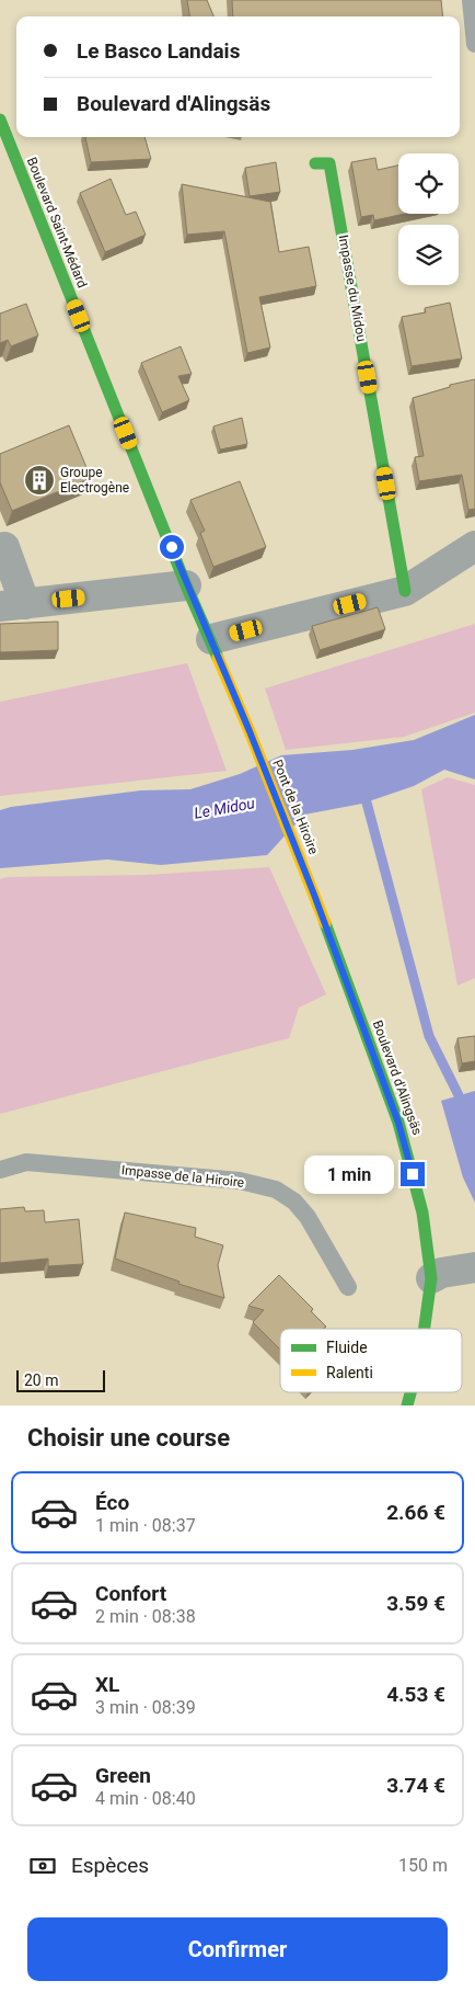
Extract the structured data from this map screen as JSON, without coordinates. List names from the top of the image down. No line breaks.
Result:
{"streets":{"main road":["Boulevard Saint-Médard","Impasse du Midou","Pont de la Hiroire","Boulevard d'Alingsäs"],"lane":["Impasse de la Hiroire"]},"crossings":[["Boulevard Saint-Médard","Pont de la Hiroire"],["Pont de la Hiroire","Boulevard d'Alingsäs"]],"water":["Le Midou"],"places":{"building":["Groupe Electrogène"]},"legend":["Fluide","Ralenti"],"scale_bar":"20 m","page":{"banner":["Le Basco Landais","Boulevard d'Alingsäs"],"bubble":"1 min","scale":"20 m","heading":"Choisir une course","list":[{"name":"Éco","note":"1 min · 08:37","value":"2.66 €"},{"name":"Confort","note":"2 min · 08:38","value":"3.59 €"},{"name":"XL","note":"3 min · 08:39","value":"4.53 €"},{"name":"Green","note":"4 min · 08:40","value":"3.74 €"}],"pay":["Espèces","150 m"],"buttons":"Confirmer"}}
